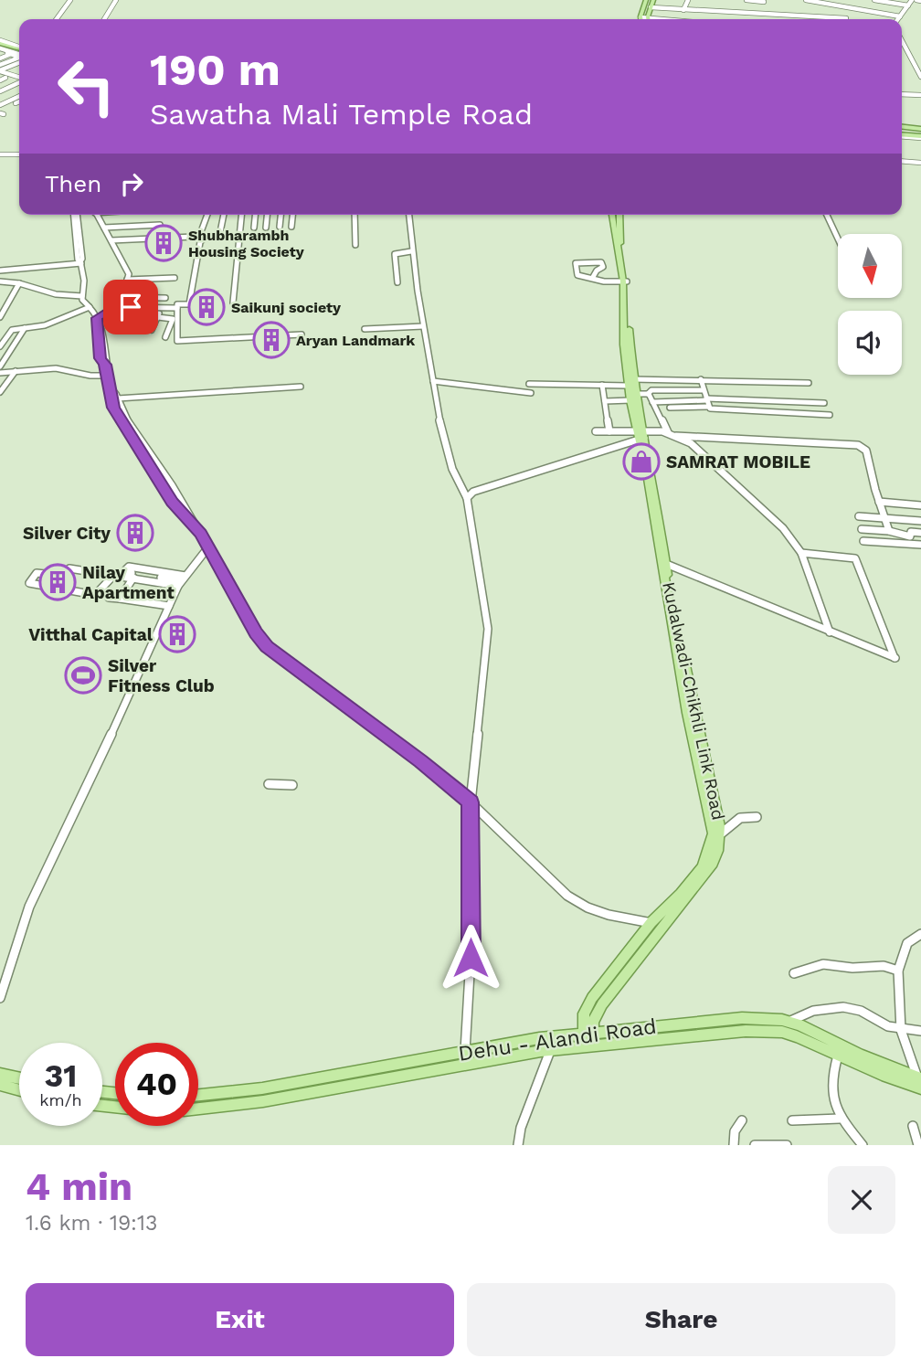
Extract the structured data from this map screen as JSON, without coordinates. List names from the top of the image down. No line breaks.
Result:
{"streets":{"main road":["Kudalwadi-Chikhli Link Road","Dehu - Alandi Road"]},"crossings":[["Kudalwadi-Chikhli Link Road","Dehu - Alandi Road"]],"places":{"building":["Shubharambh Housing Society","Saikunj society","Aryan Landmark","Silver City","Nilay Apartment","Vitthal Capital"],"shop":["SAMRAT MOBILE"],"sports":["Silver Fitness Club"]},"north":"bottom","page":{"turn":["190 m","Sawatha Mali Temple Road"],"then":"Then","speed":"31 km/h","limit":"40","heading":["4 min","1.6 km · 19:13"],"buttons":["Exit","Share"]}}
